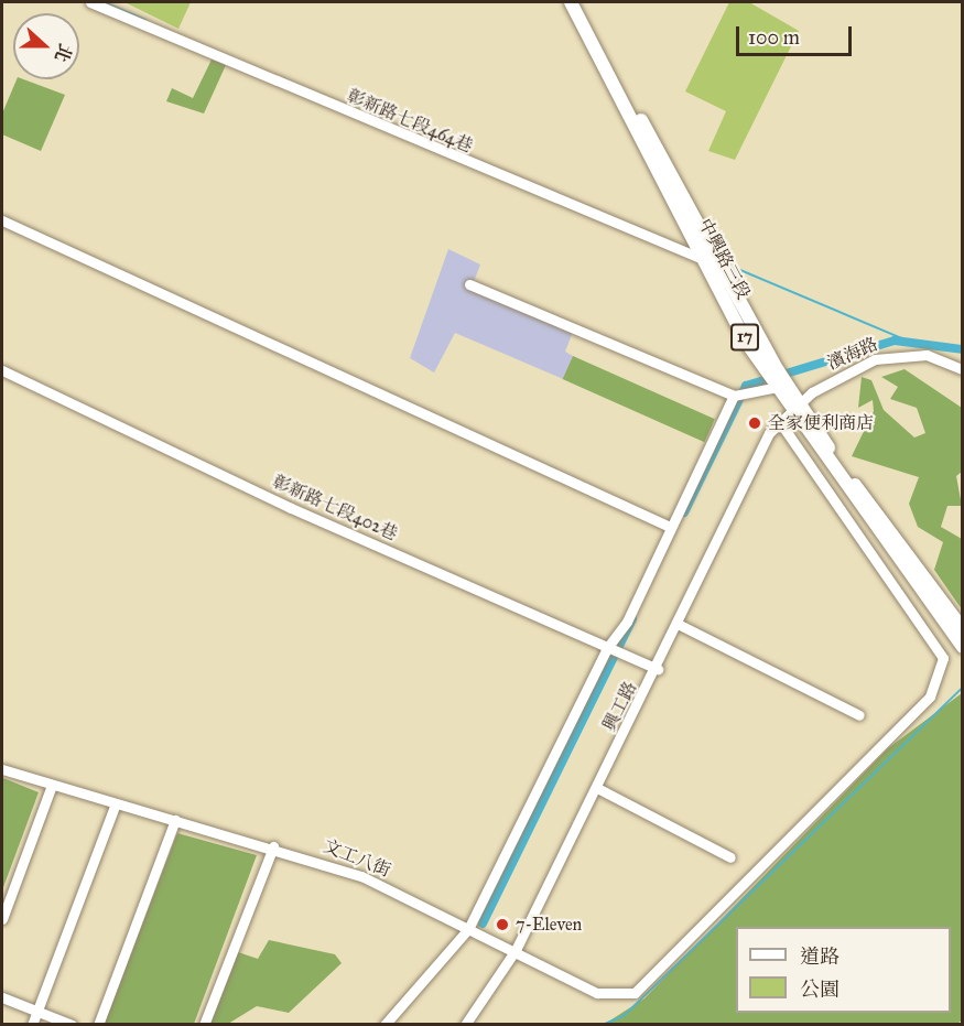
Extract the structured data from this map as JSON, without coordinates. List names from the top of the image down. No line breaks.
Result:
{"streets":{"main road":["中興路三段","17"],"street":["彰新路七段464巷","濱海路","彰新路七段402巷","興工路","文工八街"]},"crossings":[["彰新路七段464巷","中興路三段"],["中興路三段","濱海路"],["中興路三段","興工路"],["濱海路","興工路"],["彰新路七段402巷","興工路"],["興工路","文工八街"]],"places":["全家便利商店","7-Eleven"],"legend":["道路","公園"],"scale_bar":"100 m","north":"right"}
